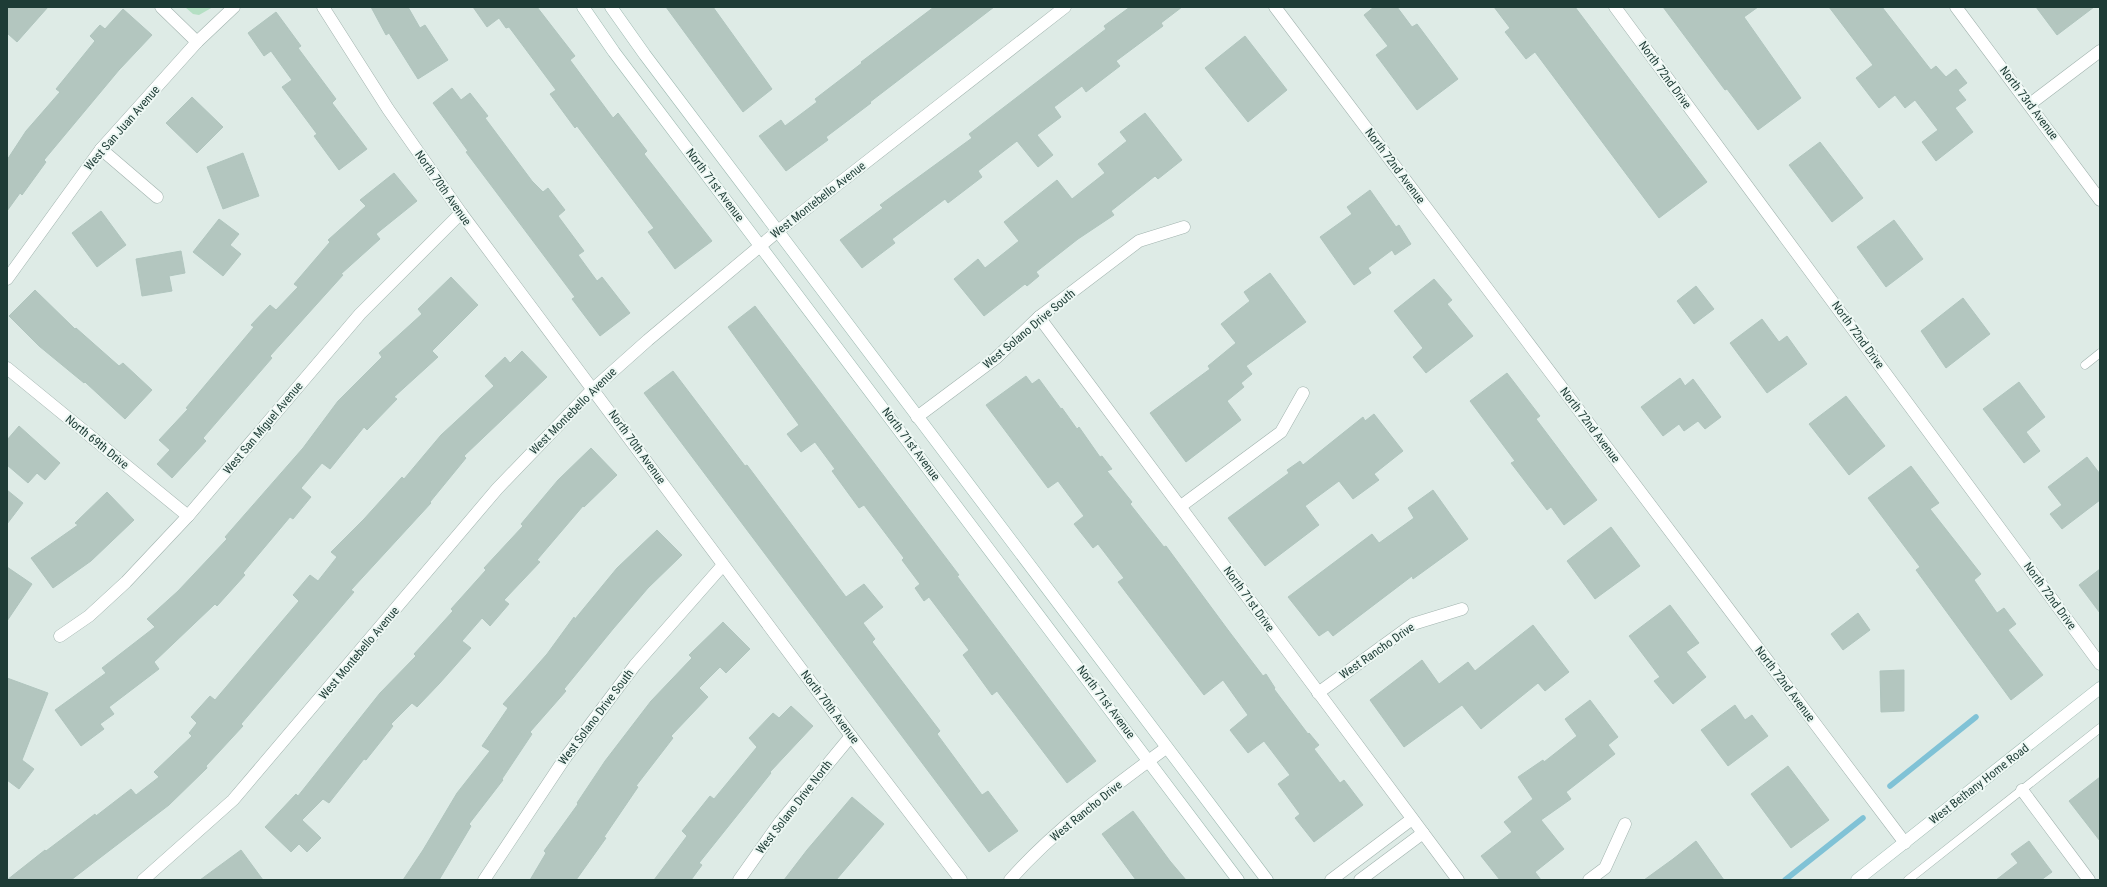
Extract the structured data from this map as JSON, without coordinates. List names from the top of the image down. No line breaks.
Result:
{"streets":{"street":["North 72nd Drive","North 73rd Avenue","West San Juan Avenue","North 72nd Avenue","North 71st Avenue","North 70th Avenue","West Montebello Avenue","West Solano Drive South","West San Miguel Avenue","North 69th Drive","North 71st Drive","West Rancho Drive","West Bethany Home Road","West Solano Drive North"]},"crossings":[["North 72nd Avenue","West Bethany Home Road"],["North 71st Avenue","West Montebello Avenue"],["North 71st Avenue","West Solano Drive South"],["North 71st Avenue","West Rancho Drive"],["North 70th Avenue","West Montebello Avenue"],["North 70th Avenue","West Solano Drive South"],["North 70th Avenue","West San Miguel Avenue"],["North 70th Avenue","West Solano Drive North"],["West Solano Drive South","North 71st Drive"],["West San Miguel Avenue","North 69th Drive"],["North 71st Drive","West Rancho Drive"]]}
